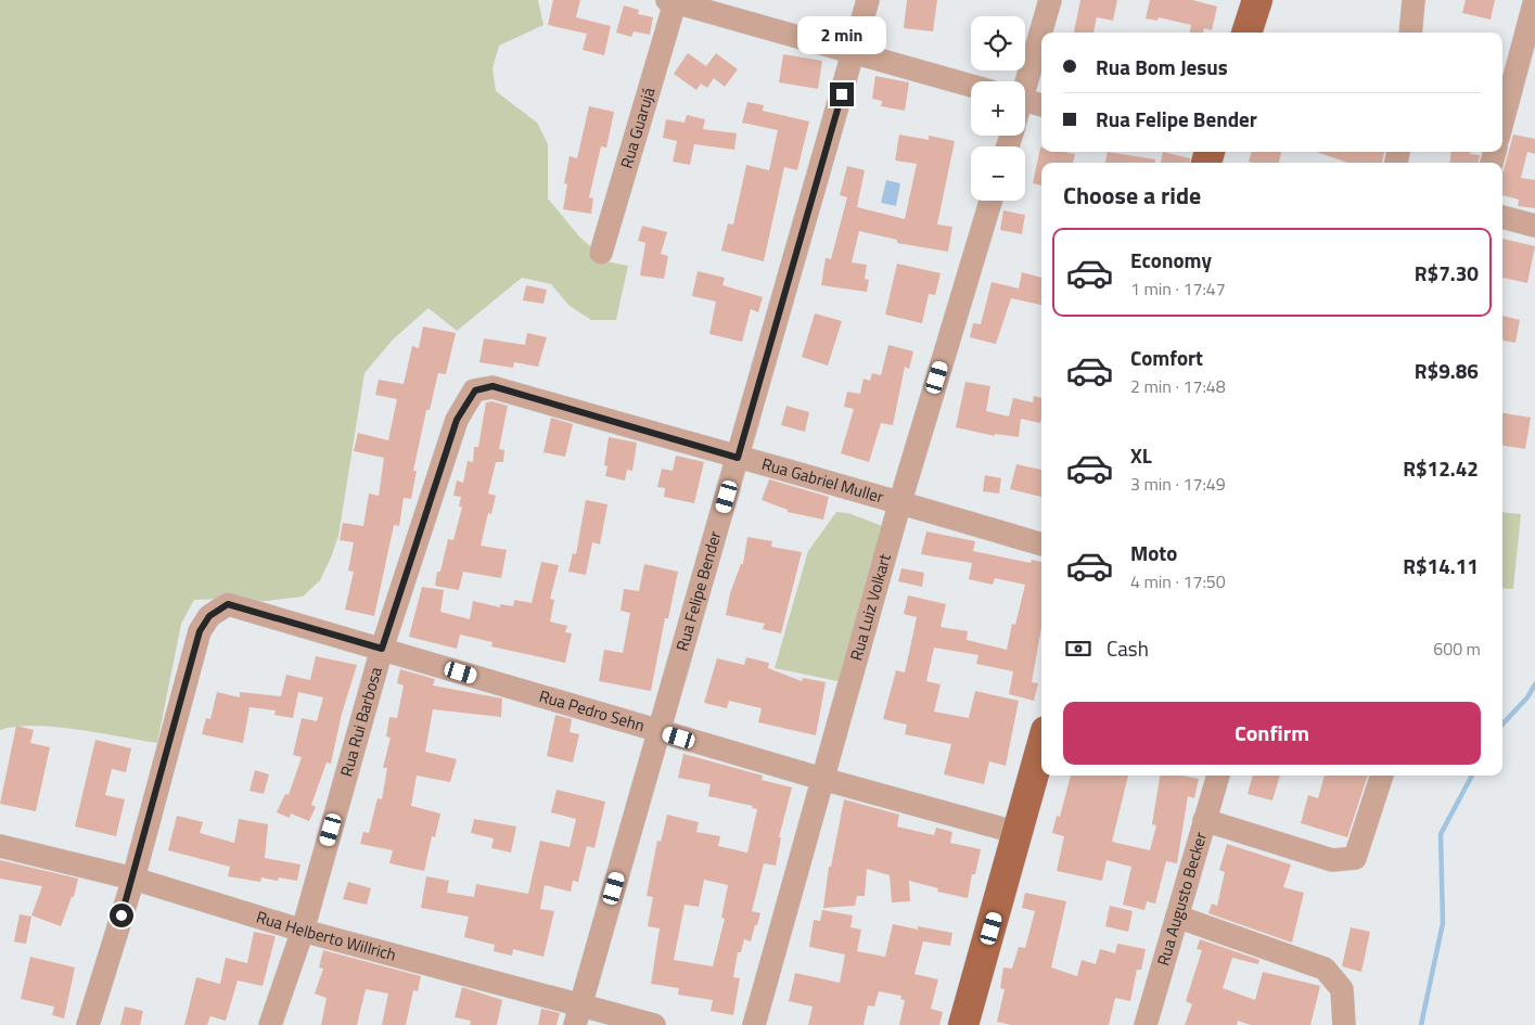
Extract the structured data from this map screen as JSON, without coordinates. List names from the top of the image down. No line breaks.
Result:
{"streets":{"street":["Rua Guarujá","Rua Gabriel Muller","Rua Felipe Bender","Rua Luiz Volkart","Rua Pedro Sehn","Rua Rui Barbosa","Rua Augusto Becker","Rua Helberto Willrich"]},"crossings":[["Rua Gabriel Muller","Rua Felipe Bender"],["Rua Gabriel Muller","Rua Luiz Volkart"],["Rua Gabriel Muller","Rua Rui Barbosa"],["Rua Felipe Bender","Rua Pedro Sehn"],["Rua Felipe Bender","Rua Helberto Willrich"],["Rua Luiz Volkart","Rua Pedro Sehn"],["Rua Pedro Sehn","Rua Rui Barbosa"],["Rua Pedro Sehn","Rua Helberto Willrich"],["Rua Rui Barbosa","Rua Helberto Willrich"]],"page":{"map_buttons":["+","−"],"bubble":"2 min","banner":["Rua Bom Jesus","Rua Felipe Bender"],"heading":"Choose a ride","list":[{"name":"Economy","note":"1 min · 17:47","value":"R$7.30"},{"name":"Comfort","note":"2 min · 17:48","value":"R$9.86"},{"name":"XL","note":"3 min · 17:49","value":"R$12.42"},{"name":"Moto","note":"4 min · 17:50","value":"R$14.11"}],"pay":["Cash","600 m"],"buttons":"Confirm"}}
